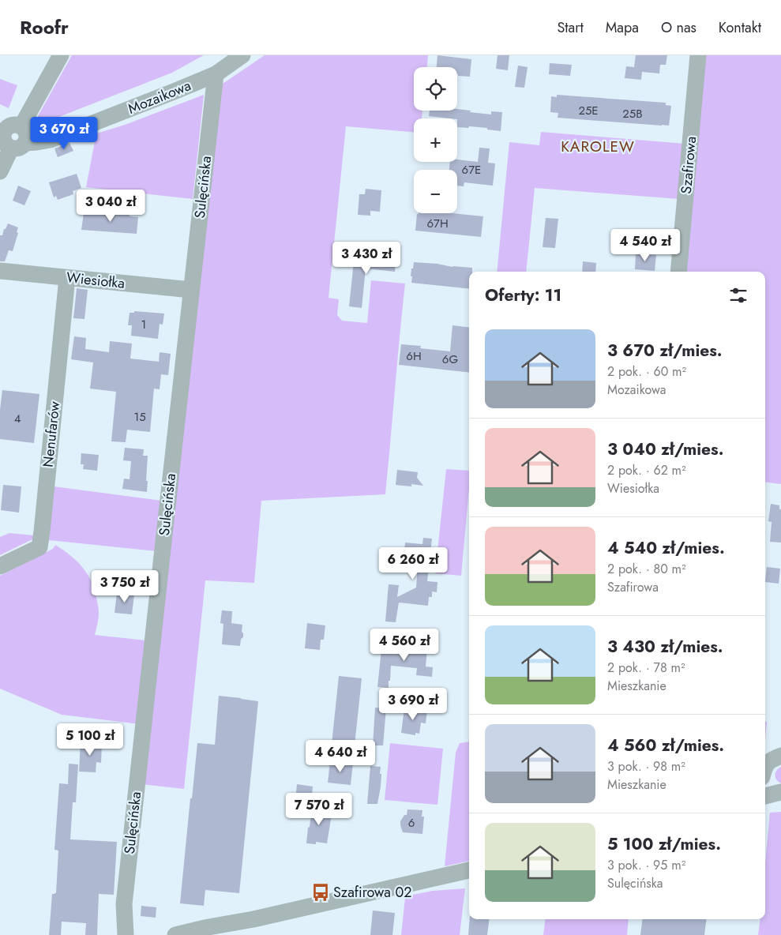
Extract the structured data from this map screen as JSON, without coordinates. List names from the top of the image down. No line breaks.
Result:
{"streets":{"street":["Mozaikowa","Szafirowa","Sulęcińska","Wiesiołka","Nenufarów"]},"crossings":[["Mozaikowa","Sulęcińska"],["Sulęcińska","Wiesiołka"],["Wiesiołka","Nenufarów"]],"districts":["KAROLEW"],"places":{"bus stop":["Szafirowa 02"]},"house_numbers":["25E","25B","67E","67H","1","6H","6G","15","4","6"],"page":{"header":"Roofr","nav":["Start","Mapa","O nas","Kontakt"],"map_buttons":["+","−"],"price":["3 670 zł","3 040 zł","4 540 zł","3 430 zł","6 260 zł","3 750 zł","4 560 zł","3 690 zł","5 100 zł","4 640 zł","7 570 zł"],"heading":"Oferty: 11","list":[{"name":"3 670 zł/mies.","note":"2 pok. · 60 m² · Mozaikowa"},{"name":"3 040 zł/mies.","note":"2 pok. · 62 m² · Wiesiołka"},{"name":"4 540 zł/mies.","note":"2 pok. · 80 m² · Szafirowa"},{"name":"3 430 zł/mies.","note":"2 pok. · 78 m² · Mieszkanie"},{"name":"4 560 zł/mies.","note":"3 pok. · 98 m² · Mieszkanie"},{"name":"5 100 zł/mies.","note":"3 pok. · 95 m² · Sulęcińska"}]}}
